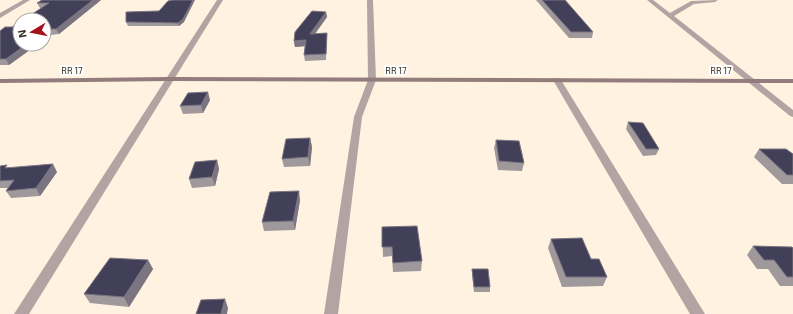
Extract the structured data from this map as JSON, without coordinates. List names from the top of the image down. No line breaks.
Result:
{"streets":{"main road":["RR 17"]},"north":"left"}
